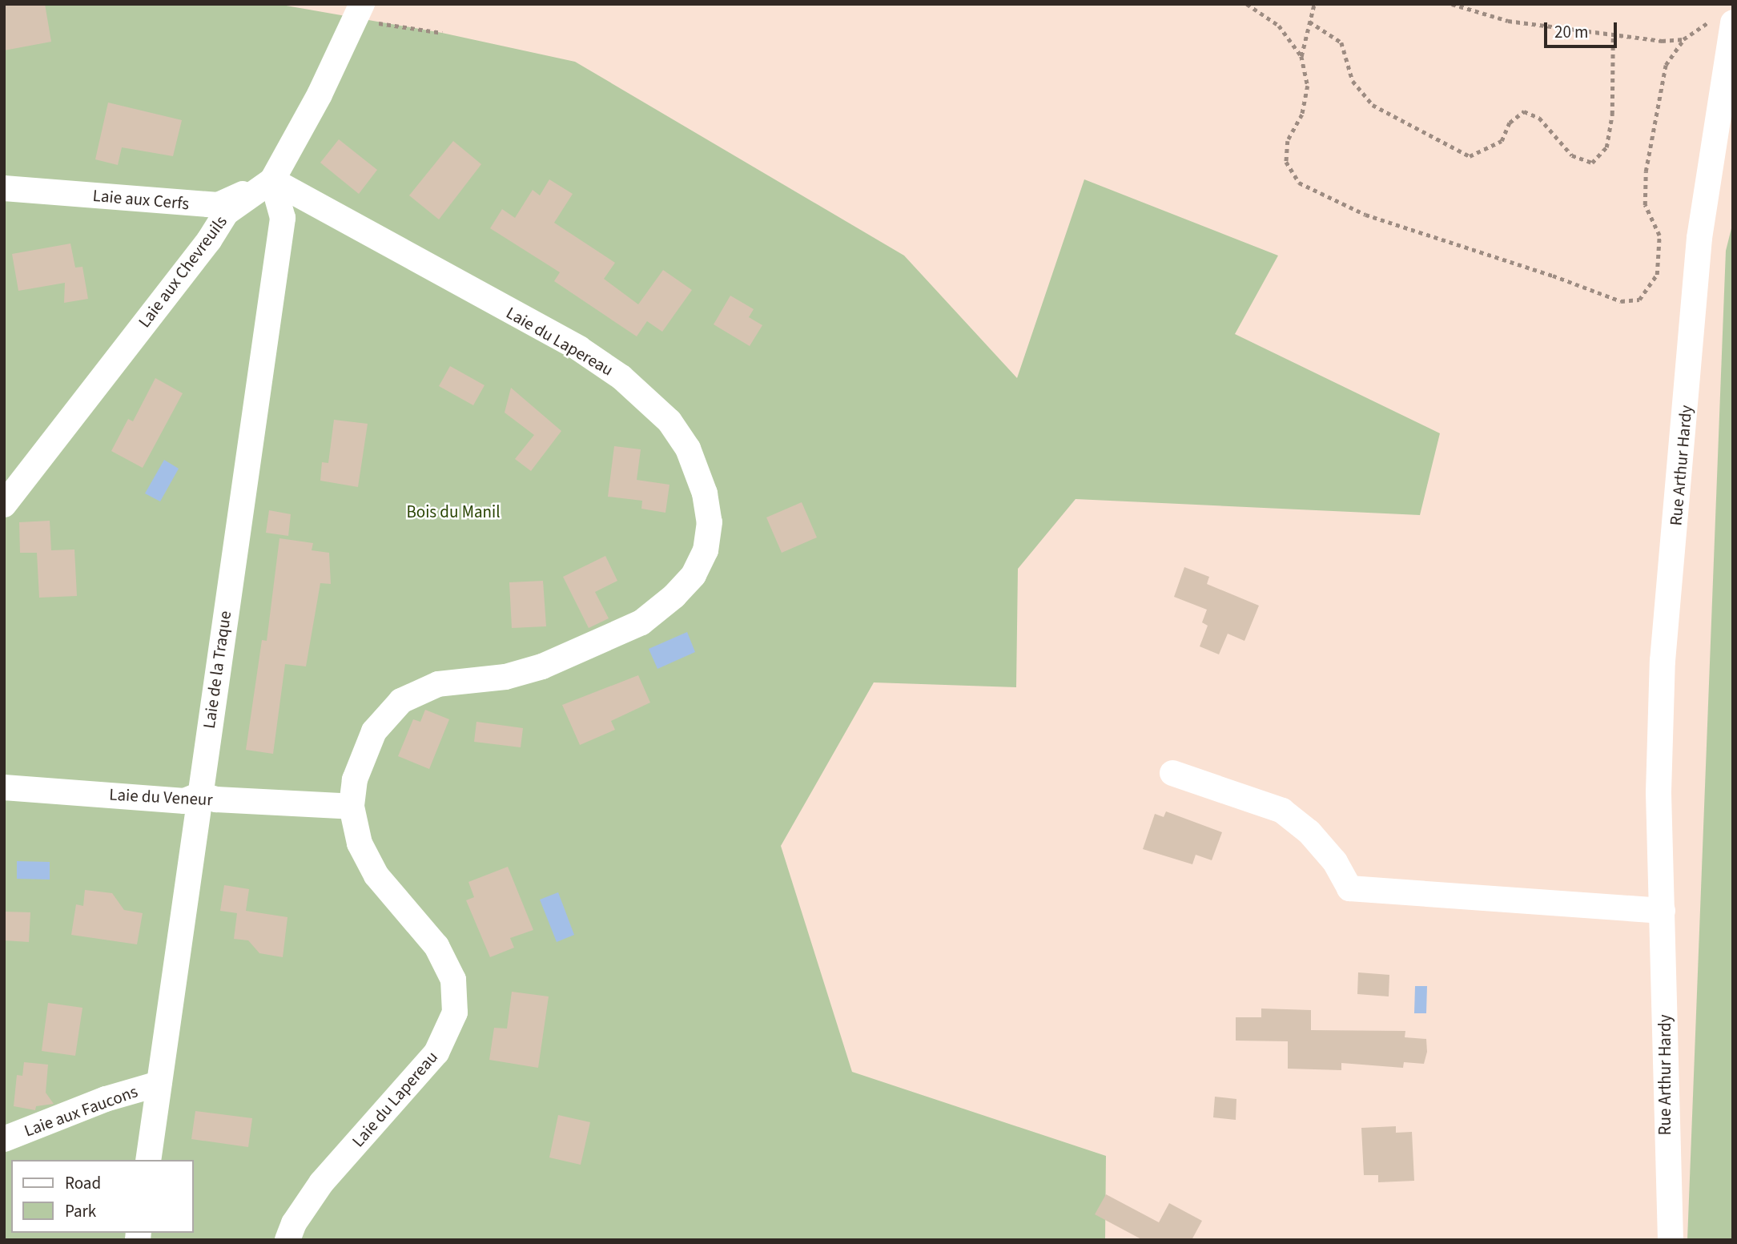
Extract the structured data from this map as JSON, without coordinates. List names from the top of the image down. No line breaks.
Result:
{"streets":{"street":["Laie aux Cerfs","Laie aux Chevreuils","Laie du Lapereau","Rue Arthur Hardy","Laie de la Traque","Laie du Veneur","Laie aux Faucons"]},"crossings":[["Laie aux Cerfs","Laie aux Chevreuils"],["Laie aux Cerfs","Laie du Lapereau"],["Laie aux Cerfs","Laie de la Traque"],["Laie aux Chevreuils","Laie du Lapereau"],["Laie aux Chevreuils","Laie de la Traque"],["Laie du Lapereau","Laie de la Traque"],["Laie du Lapereau","Laie du Veneur"],["Laie de la Traque","Laie du Veneur"],["Laie de la Traque","Laie aux Faucons"]],"parks":["Bois du Manil"],"legend":["Road","Park"],"scale_bar":"20 m"}
